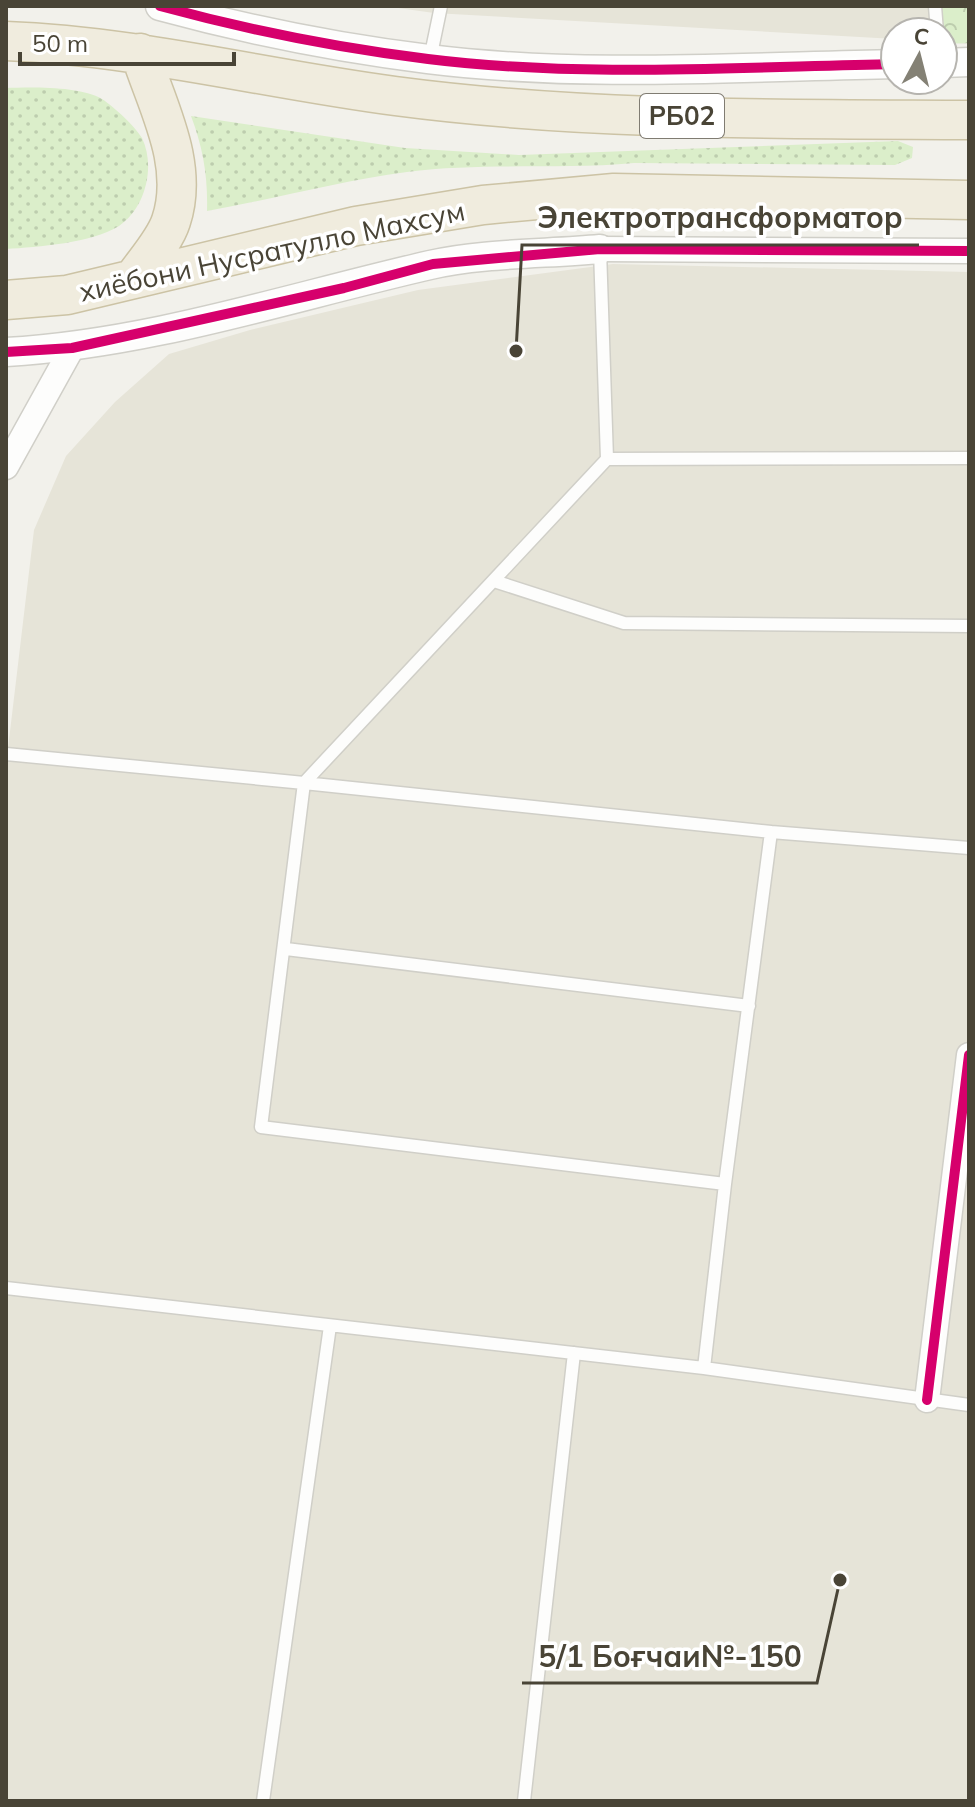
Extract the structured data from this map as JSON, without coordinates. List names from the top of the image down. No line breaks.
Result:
{"streets":{"highway":["РБ02","хиёбони Нусратулло Махсум"]},"places":["Электротрансформатор","5/1 Боғчаи№-150"],"scale_bar":"50 m","north":"top"}
